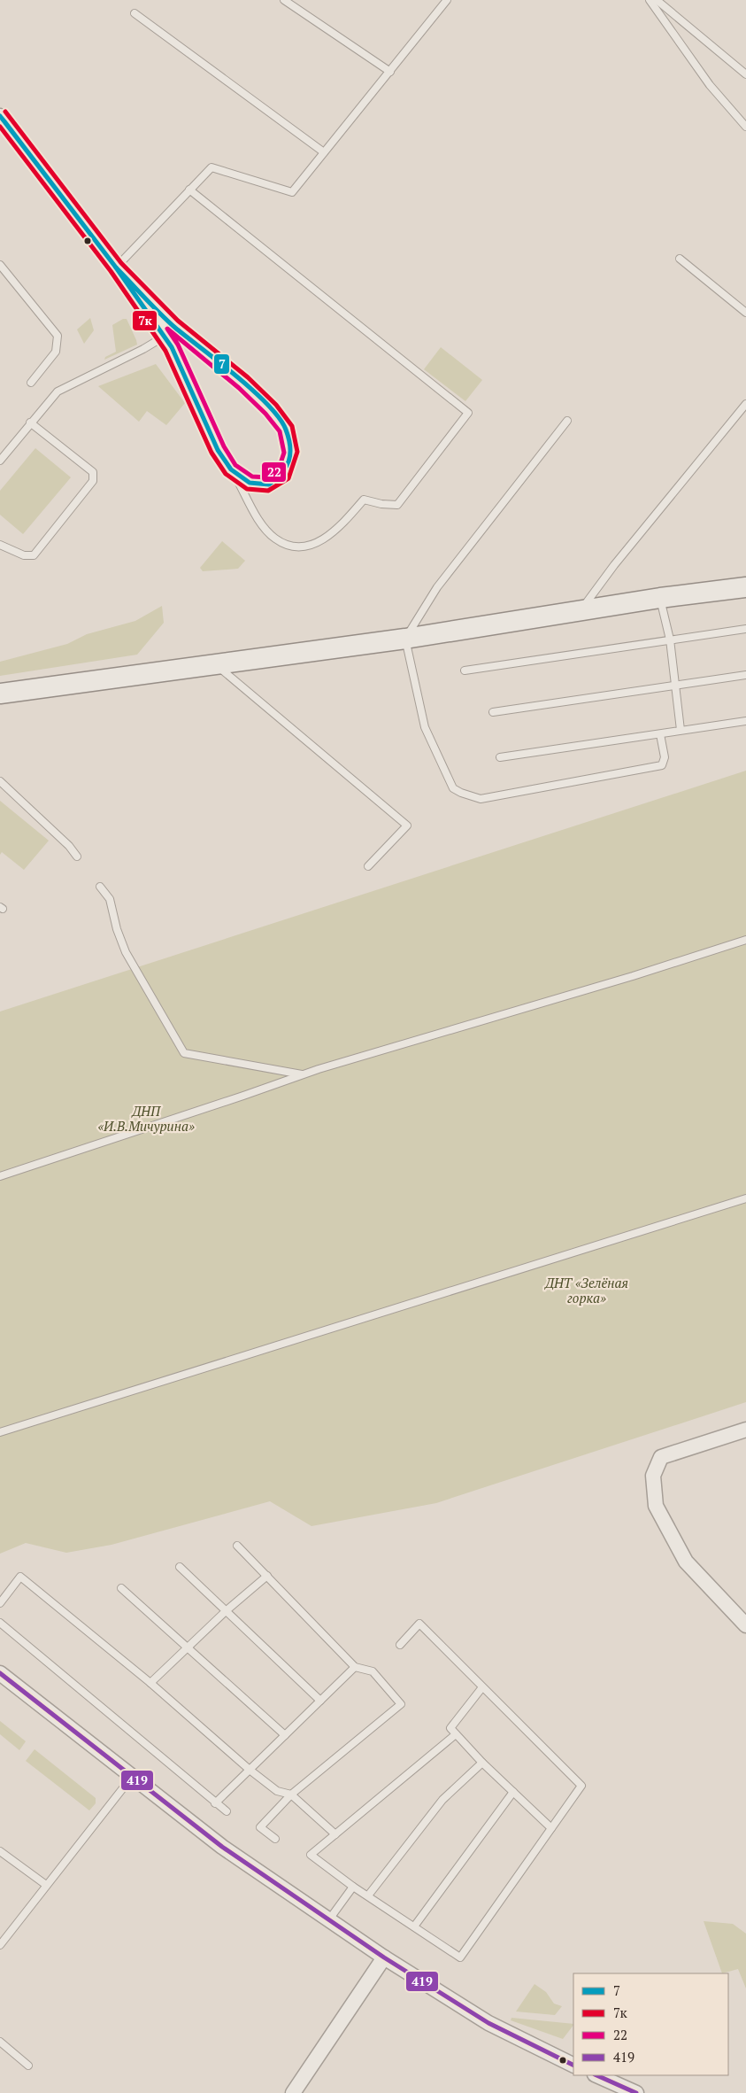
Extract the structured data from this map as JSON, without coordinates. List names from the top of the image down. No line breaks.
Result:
{"parks":["ДНП «И.В.Мичурина»","ДНТ «Зелёная горка»"],"lines":["transit line 7к","transit line 7","transit line 22","transit line 419"],"legend":["7","7к","22","419"]}
